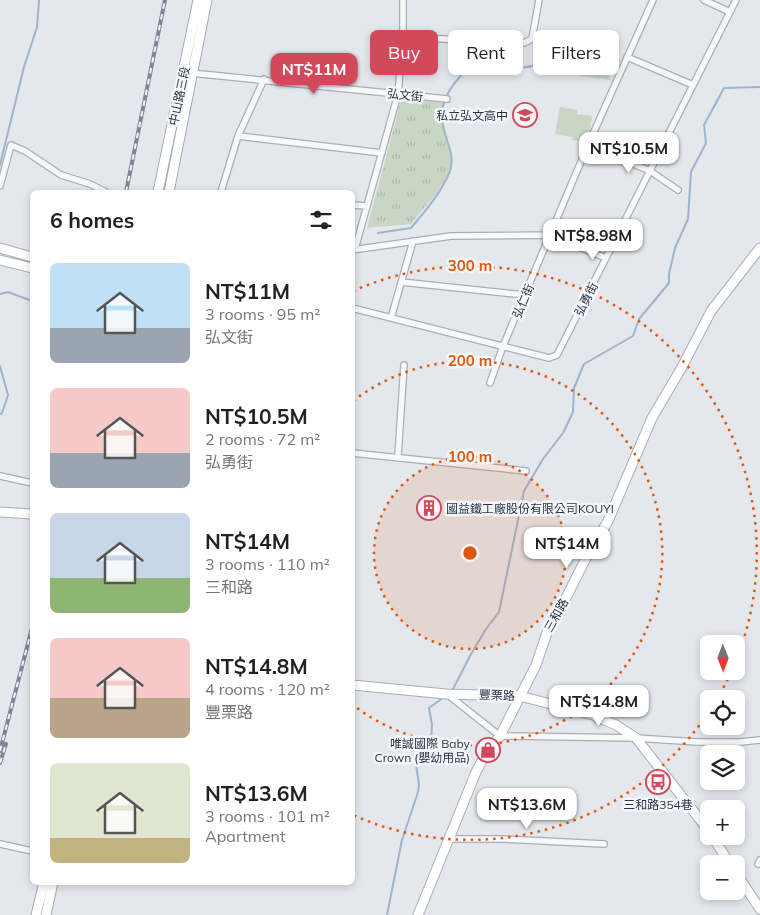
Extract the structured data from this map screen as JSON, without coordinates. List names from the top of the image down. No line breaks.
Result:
{"streets":{"street":["弘文街","中山路三段","弘勇街","弘仁街","三和路","豐栗路"]},"crossings":[["弘文街","中山路三段"],["弘勇街","弘仁街"],["三和路","豐栗路"]],"places":{"school or university":["私立弘文高中"],"building":["國益鐵工廠股份有限公司KOUYI"],"shop":["唯誠國際 Baby Crown (嬰幼用品)"],"bus stop":["三和路354巷"]},"north":"bottom","page":{"chip":["Buy","Rent","Filters"],"price":["NT$11M","NT$10.5M","NT$8.98M","NT$14M","NT$14.8M","NT$13.6M"],"heading":"6 homes","list":[{"name":"NT$11M","note":"3 rooms · 95 m² · 弘文街"},{"name":"NT$10.5M","note":"2 rooms · 72 m² · 弘勇街"},{"name":"NT$14M","note":"3 rooms · 110 m² · 三和路"},{"name":"NT$14.8M","note":"4 rooms · 120 m² · 豐栗路"},{"name":"NT$13.6M","note":"3 rooms · 101 m² · Apartment"}],"map_buttons":["+","−"]},"rings":["300 m","200 m","100 m"]}
